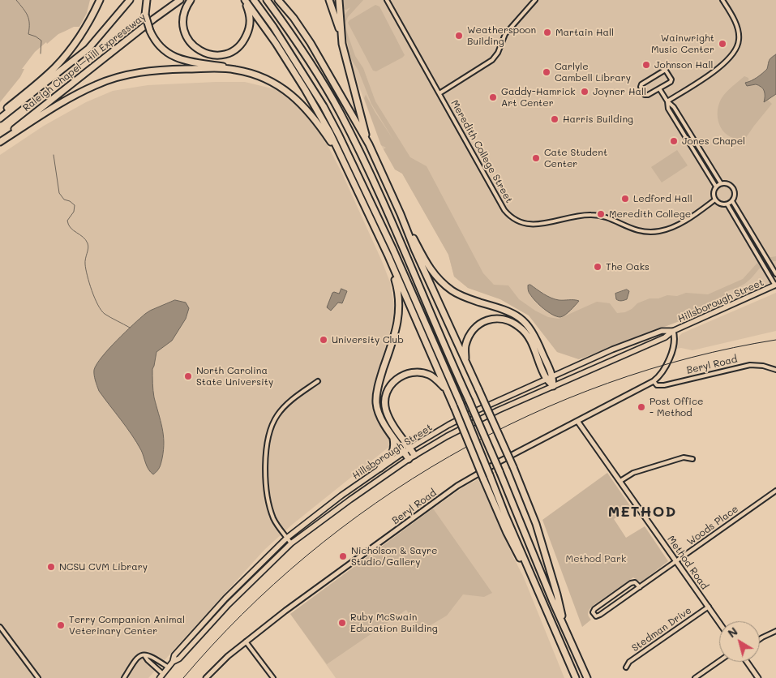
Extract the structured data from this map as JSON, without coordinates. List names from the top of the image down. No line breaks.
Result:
{"streets":{"highway":["Raleigh Chapel–Hill Expressway"],"main road":["Hillsborough Street"],"street":["Meredith College Street","Beryl Road","Woods Place","Method Road","Stedman Drive"]},"crossings":[["Hillsborough Street","Beryl Road"],["Beryl Road","Method Road"],["Woods Place","Method Road"],["Method Road","Stedman Drive"]],"districts":["METHOD"],"parks":["Method Park"],"places":["Martain Hall","Weatherspoon Building","Wainwright Music Center","Johnson Hall","Carlyle Cambell Library","Joyner Hall","Gaddy-Hamrick Art Center","Harris Building","Jones Chapel","Cate Student Center","Ledford Hall","Meredith College","The Oaks","University Club","North Carolina State University","Post Office - Method","Nicholson & Sayre Studio/Gallery","NCSU CVM Library","Ruby McSwain Education Building","Terry Companion Animal Veterinary Center"],"north":"top left"}
